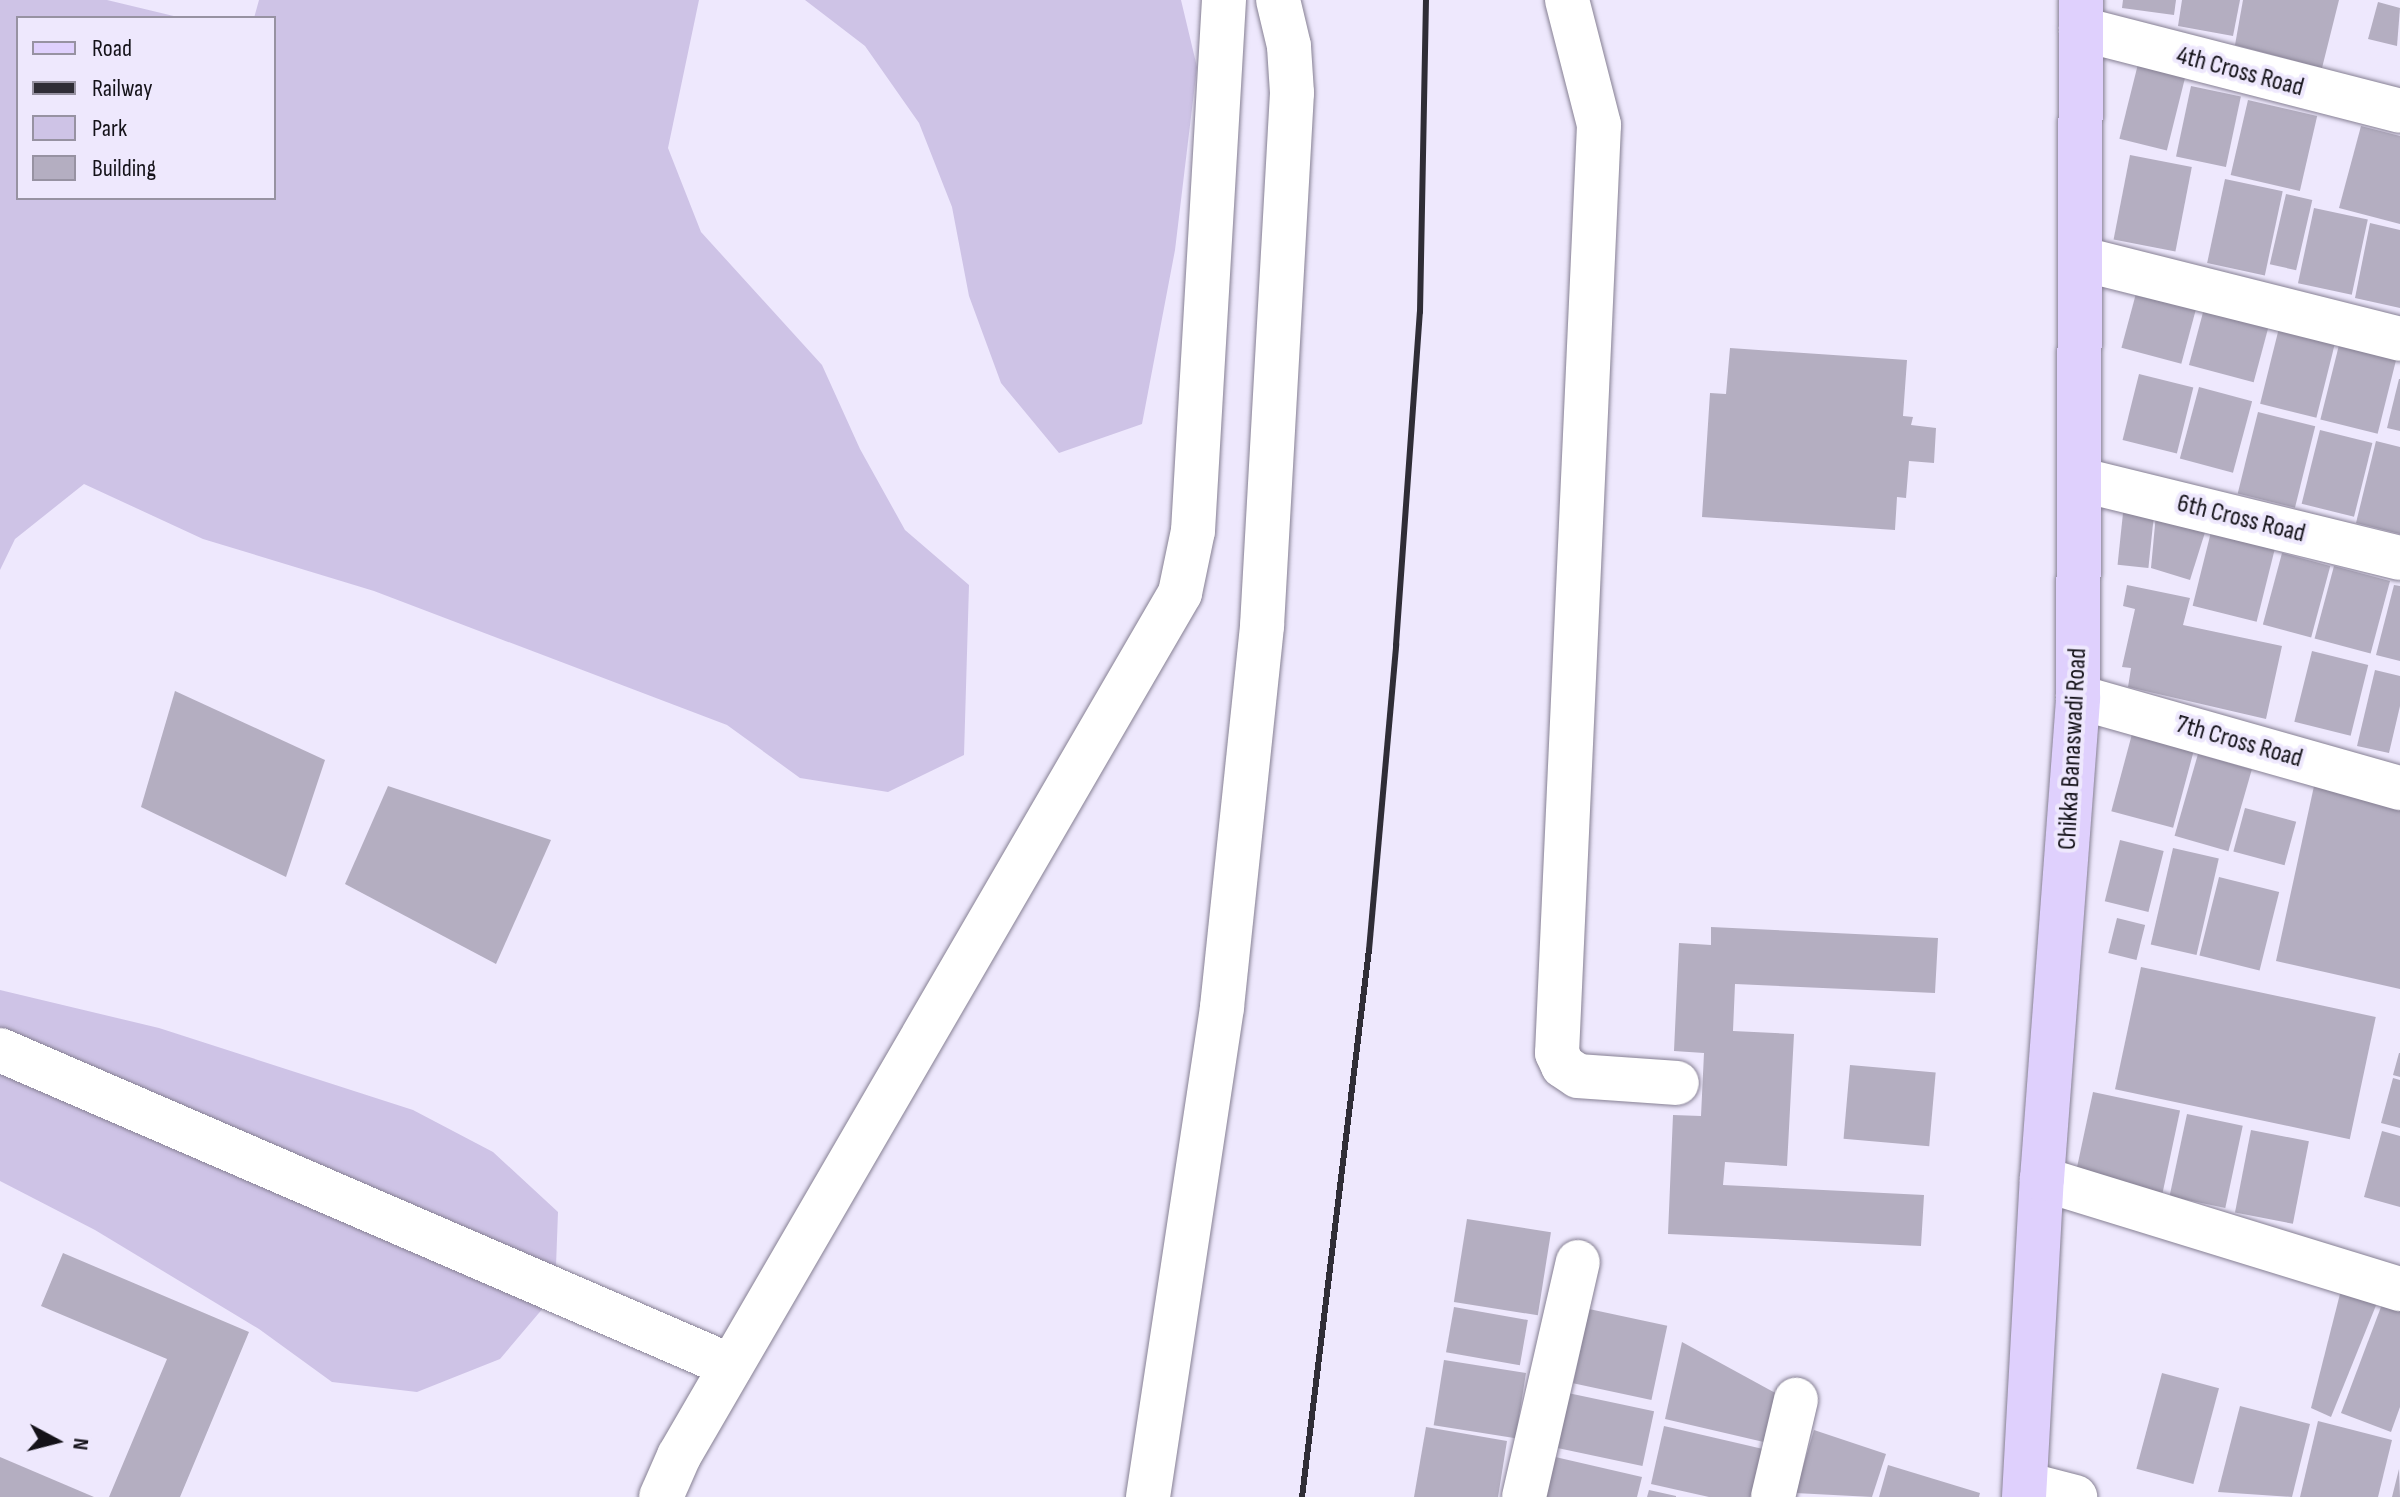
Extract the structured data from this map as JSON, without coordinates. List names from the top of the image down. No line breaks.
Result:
{"streets":{"main road":["Chikka Banaswadi Road"],"street":["4th Cross Road","6th Cross Road","7th Cross Road"]},"crossings":[["4th Cross Road","Chikka Banaswadi Road"],["6th Cross Road","Chikka Banaswadi Road"],["7th Cross Road","Chikka Banaswadi Road"]],"legend":["Road","Railway","Park","Building"],"north":"right"}
